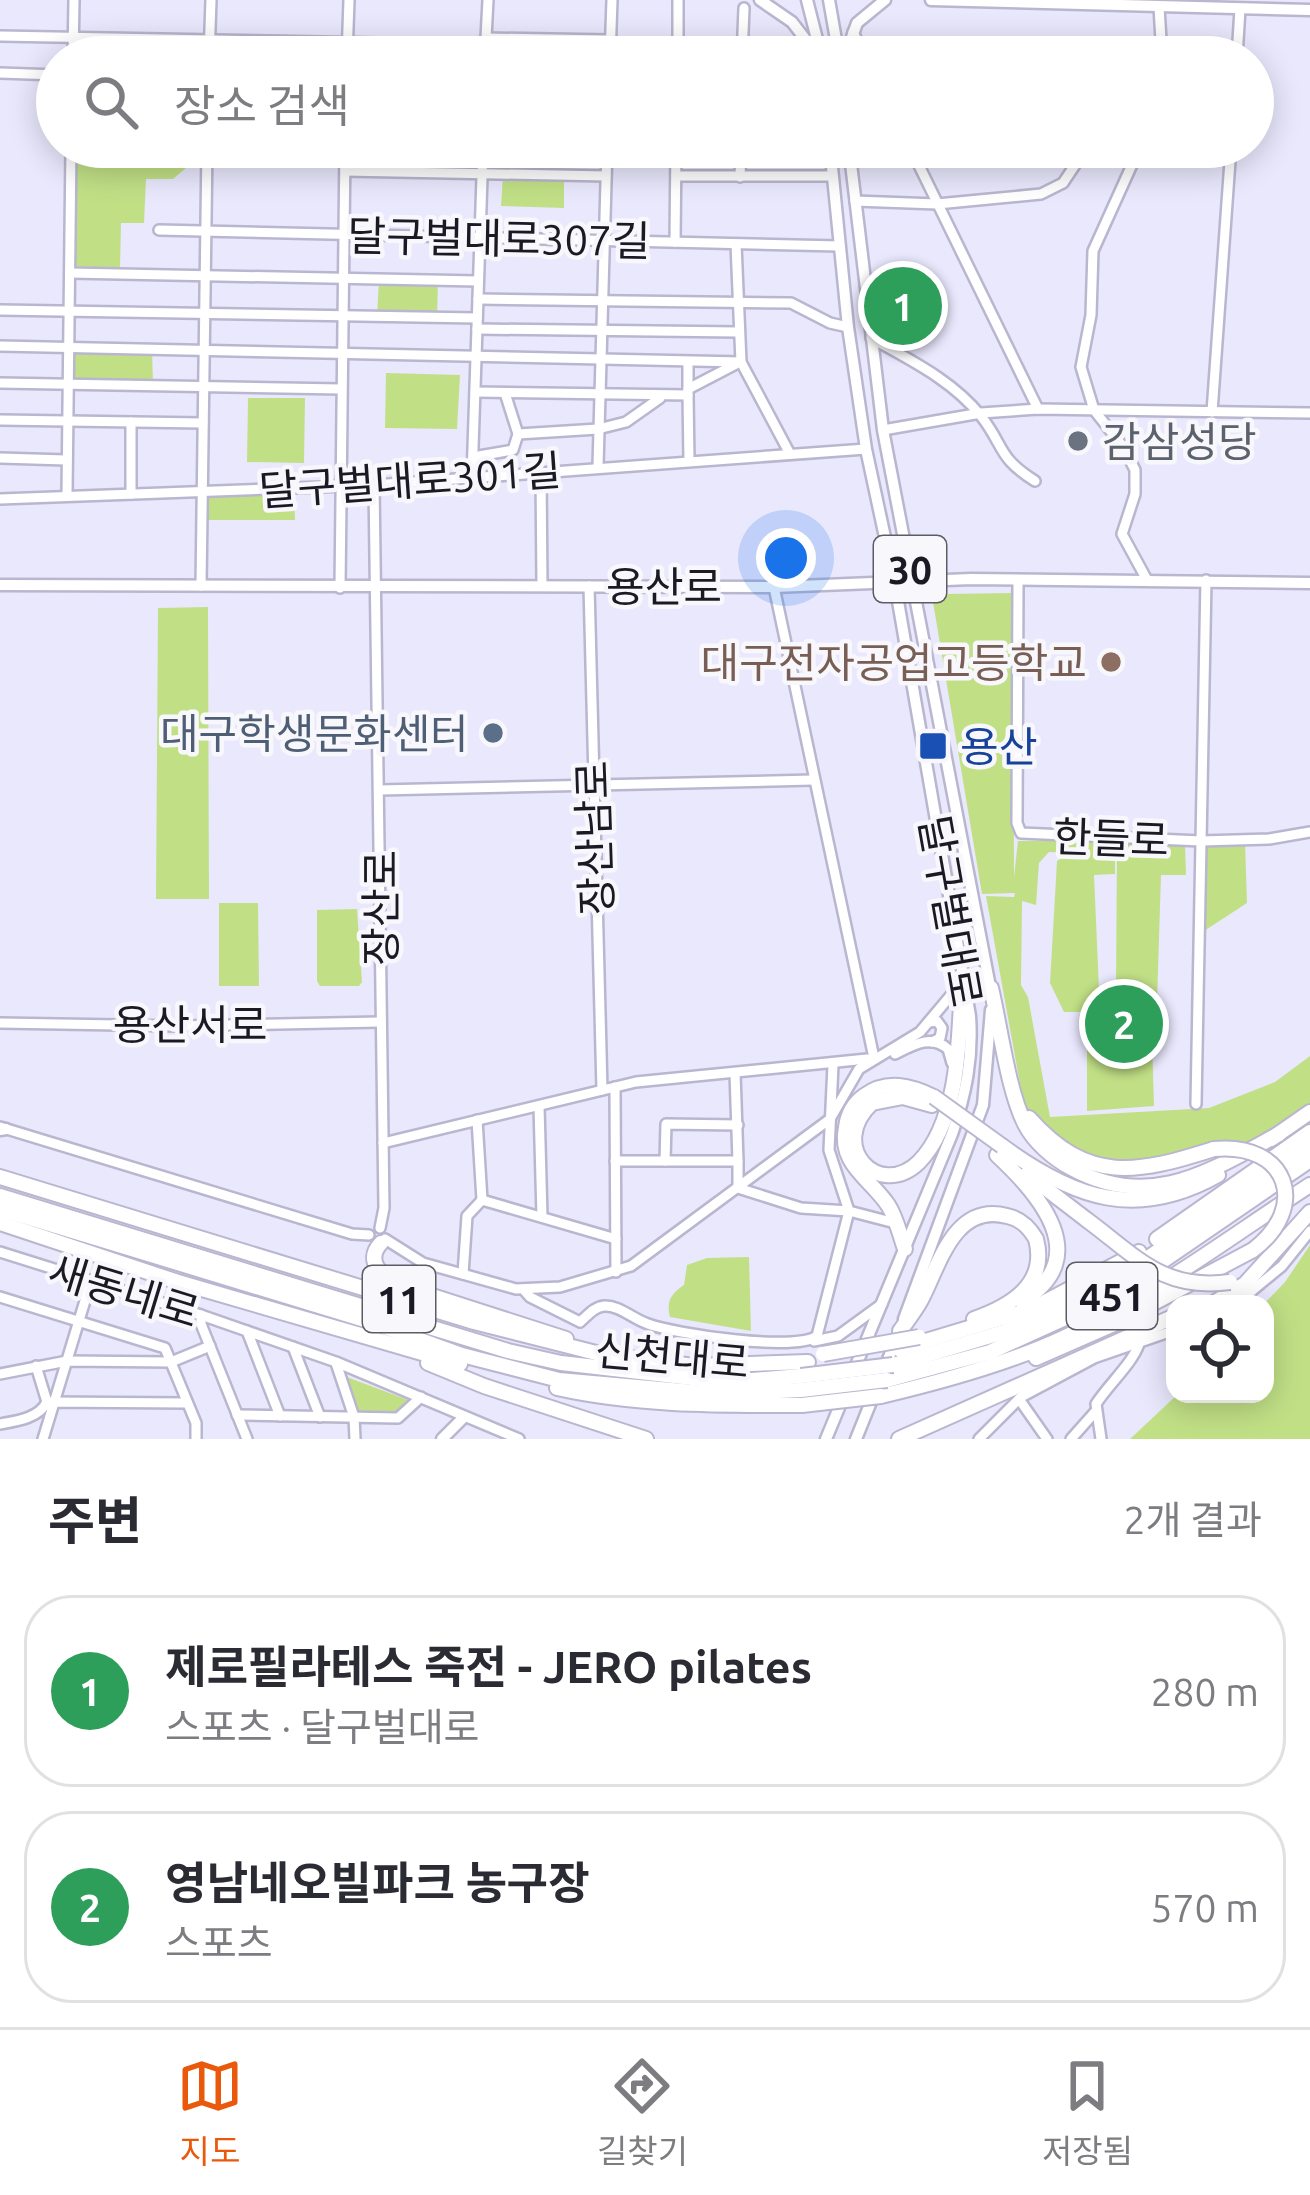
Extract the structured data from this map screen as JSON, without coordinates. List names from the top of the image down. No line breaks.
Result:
{"streets":{"highway":["451","11","신천대로"],"main road":["30","용산로","달구벌대로"],"street":["달구벌대로307길","달구벌대로301길","장산남로","한들로","장산로","용산서로","새동네로"]},"crossings":[["달구벌대로307길","달구벌대로"],["달구벌대로301길","달구벌대로"],["용산로","장산남로"],["용산로","한들로"],["용산로","장산로"],["용산로","달구벌대로"],["장산로","용산서로"],["451","신천대로"]],"places":{"other":["감삼성당","대구전자공업고등학교","대구학생문화센터"],"transit":["용산"]},"page":{"search":"장소 검색","pins":["1","2"],"heading":["주변","2개 결과"],"list":[{"mark":"1","name":"제로필라테스 죽전 - JERO pilates","note":"스포츠 · 달구벌대로","value":"280 m"},{"mark":"2","name":"영남네오빌파크 농구장","note":"스포츠","value":"570 m"}],"nav":["지도","길찾기","저장됨"]}}
